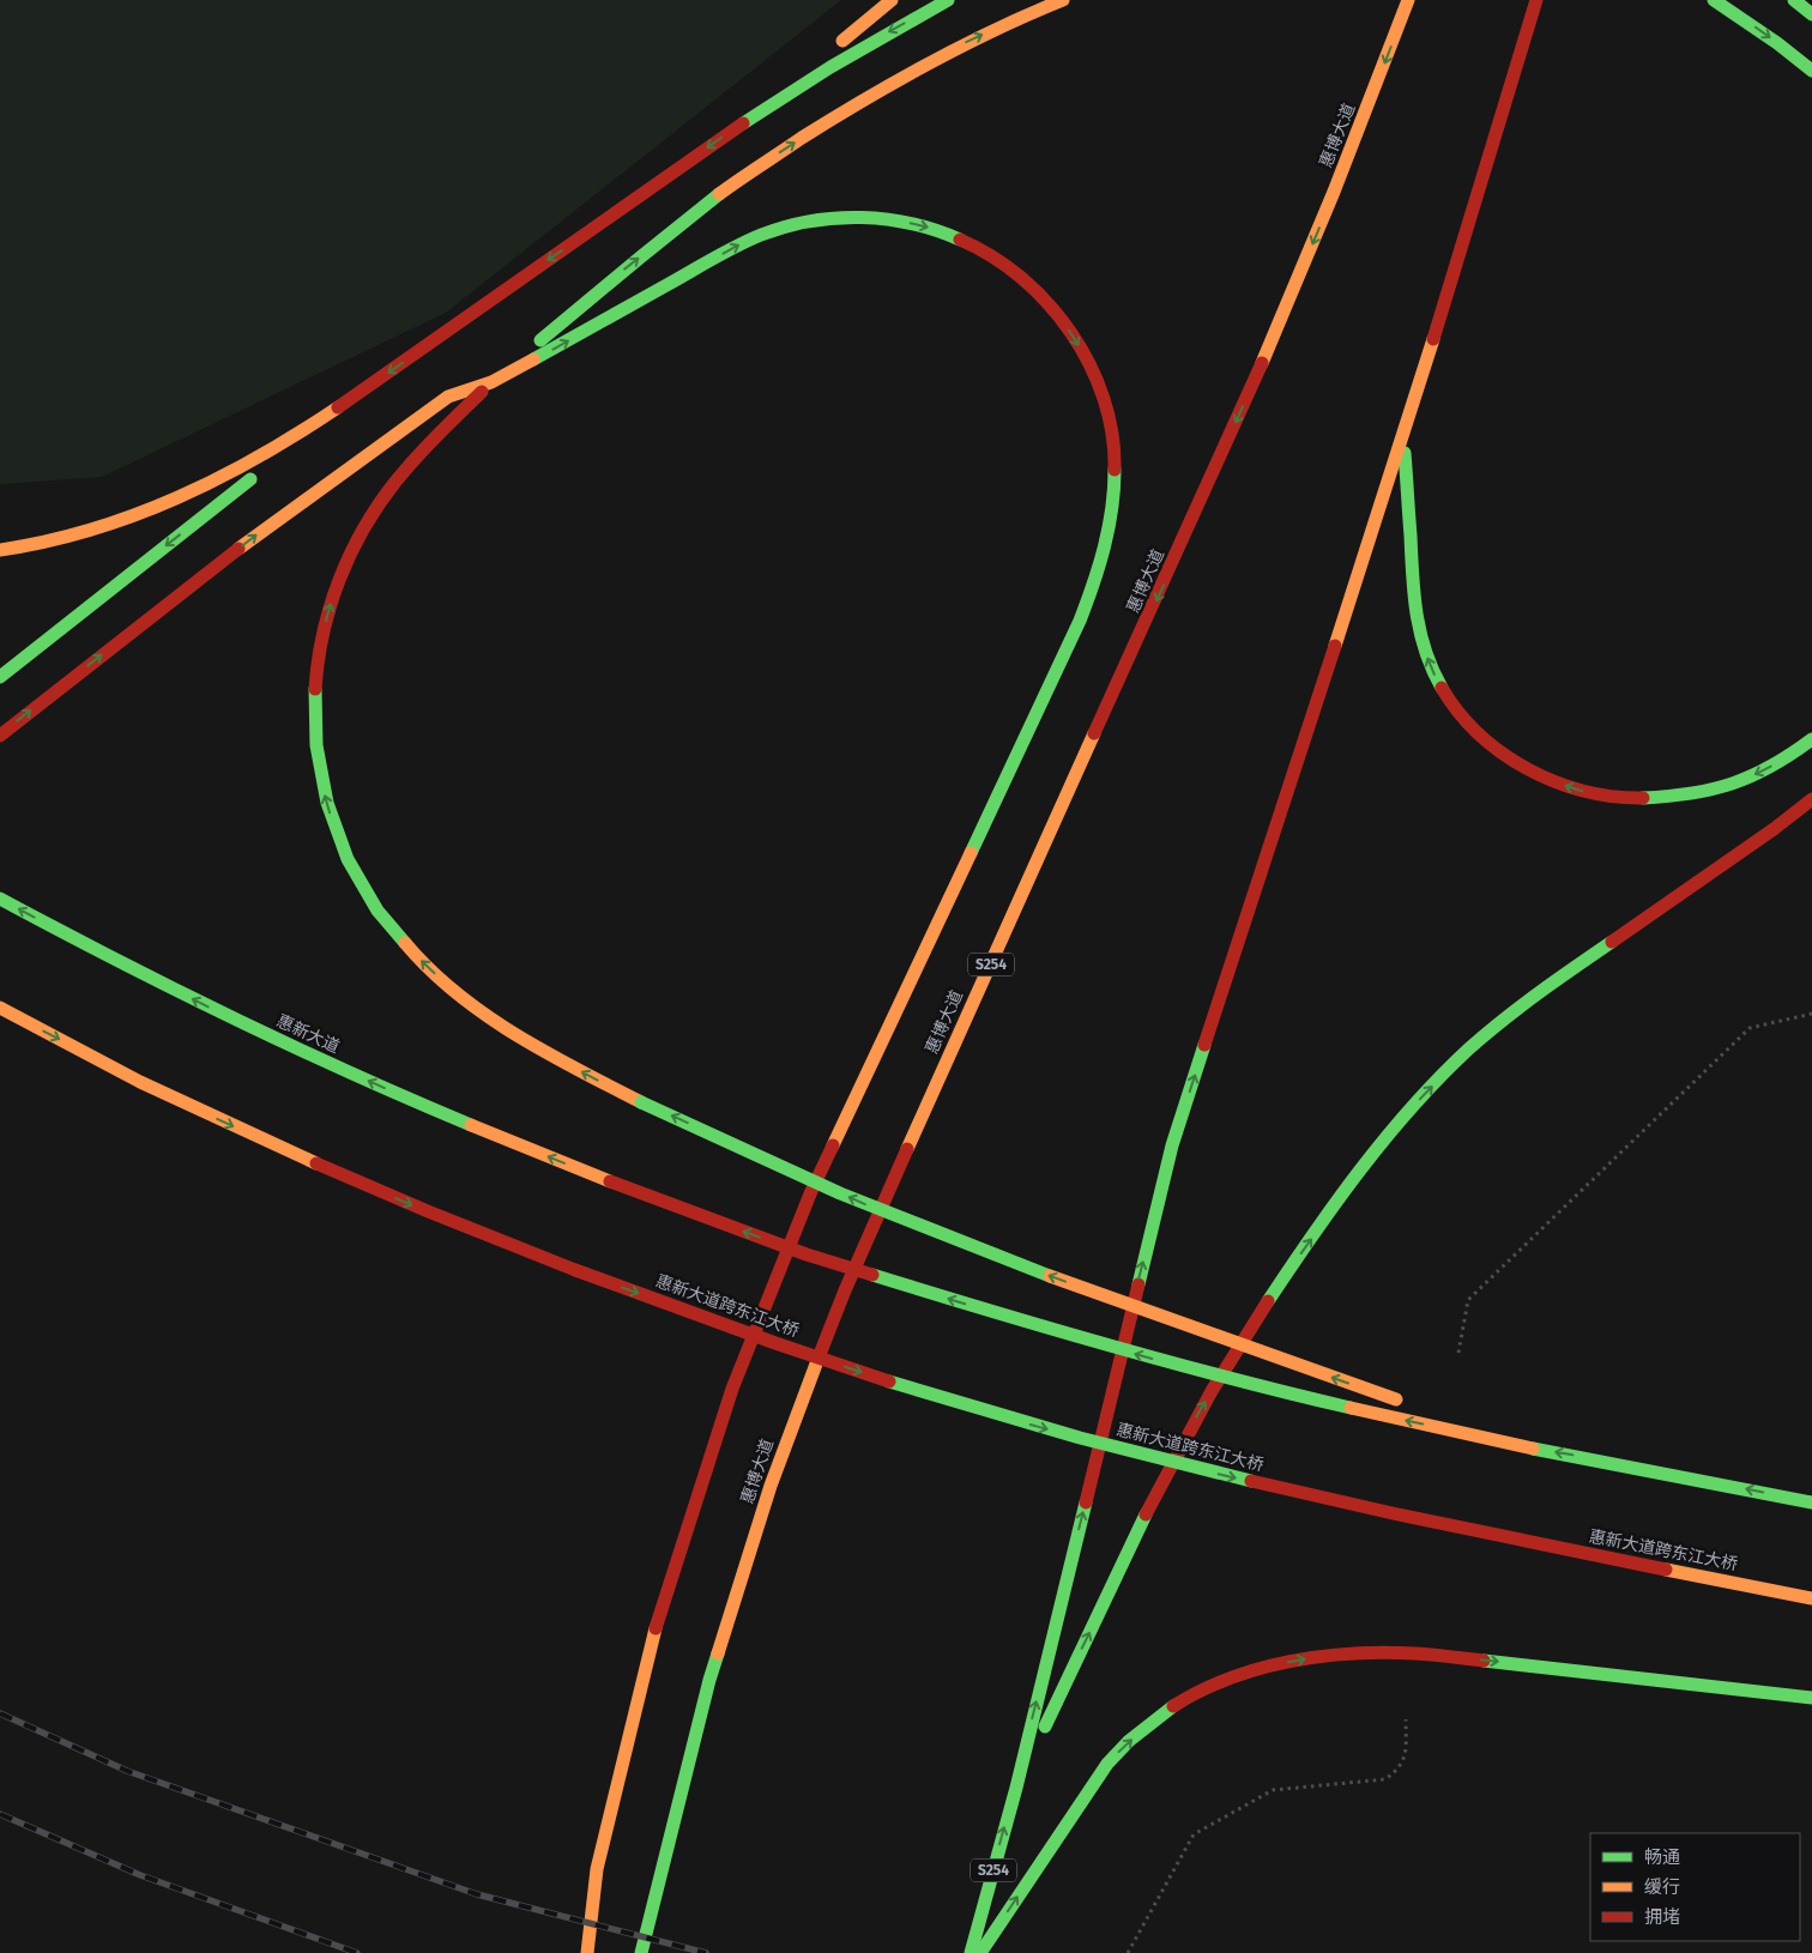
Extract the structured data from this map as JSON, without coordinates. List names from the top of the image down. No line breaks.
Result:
{"streets":{"main road":["惠博大道","S254","惠新大道","惠新大道跨东江大桥"]},"one_way":["惠博大道","惠新大道","惠新大道跨东江大桥"],"legend":["畅通","缓行","拥堵"]}
